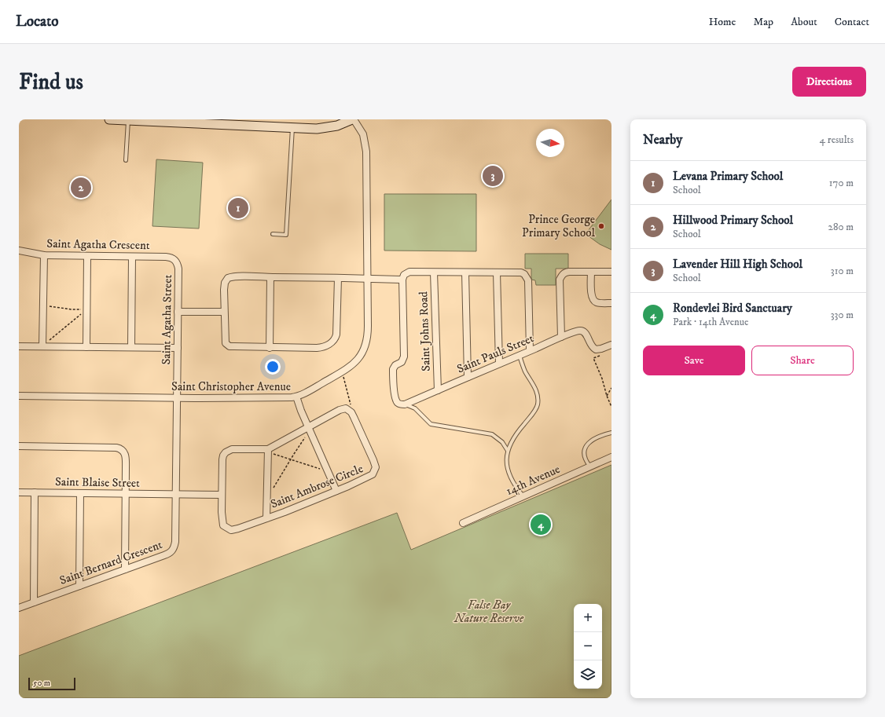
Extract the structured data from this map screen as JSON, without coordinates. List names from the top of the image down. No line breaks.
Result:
{"streets":{"street":["Saint Agatha Crescent","Saint Agatha Street","Saint Johns Road","Saint Pauls Street","Saint Christopher Avenue","14th Avenue","Saint Blaise Street","Saint Ambrose Circle","Saint Bernard Crescent"]},"crossings":[["Saint Agatha Crescent","Saint Agatha Street"],["Saint Agatha Street","Saint Christopher Avenue"],["Saint Agatha Street","Saint Bernard Crescent"],["Saint Johns Road","Saint Pauls Street"],["Saint Christopher Avenue","Saint Bernard Crescent"],["Saint Blaise Street","Saint Bernard Crescent"]],"parks":["False Bay Nature Reserve"],"places":["Prince George Primary School"],"scale_bar":"50 m","north":"right","page":{"header":"Locato","nav":["Home","Map","About","Contact"],"buttons":["Directions",["Save","Share"]],"title":"Find us","heading":["Nearby","4 results"],"list":[{"mark":"1","name":"Levana Primary School","note":"School","value":"170 m"},{"mark":"2","name":"Hillwood Primary School","note":"School","value":"280 m"},{"mark":"3","name":"Lavender Hill High School","note":"School","value":"310 m"},{"mark":"4","name":"Rondevlei Bird Sanctuary","note":"Park · 14th Avenue","value":"330 m"}],"pins":["3","2","1","4"],"map_buttons":["+","−"],"scale":"50 m"}}
